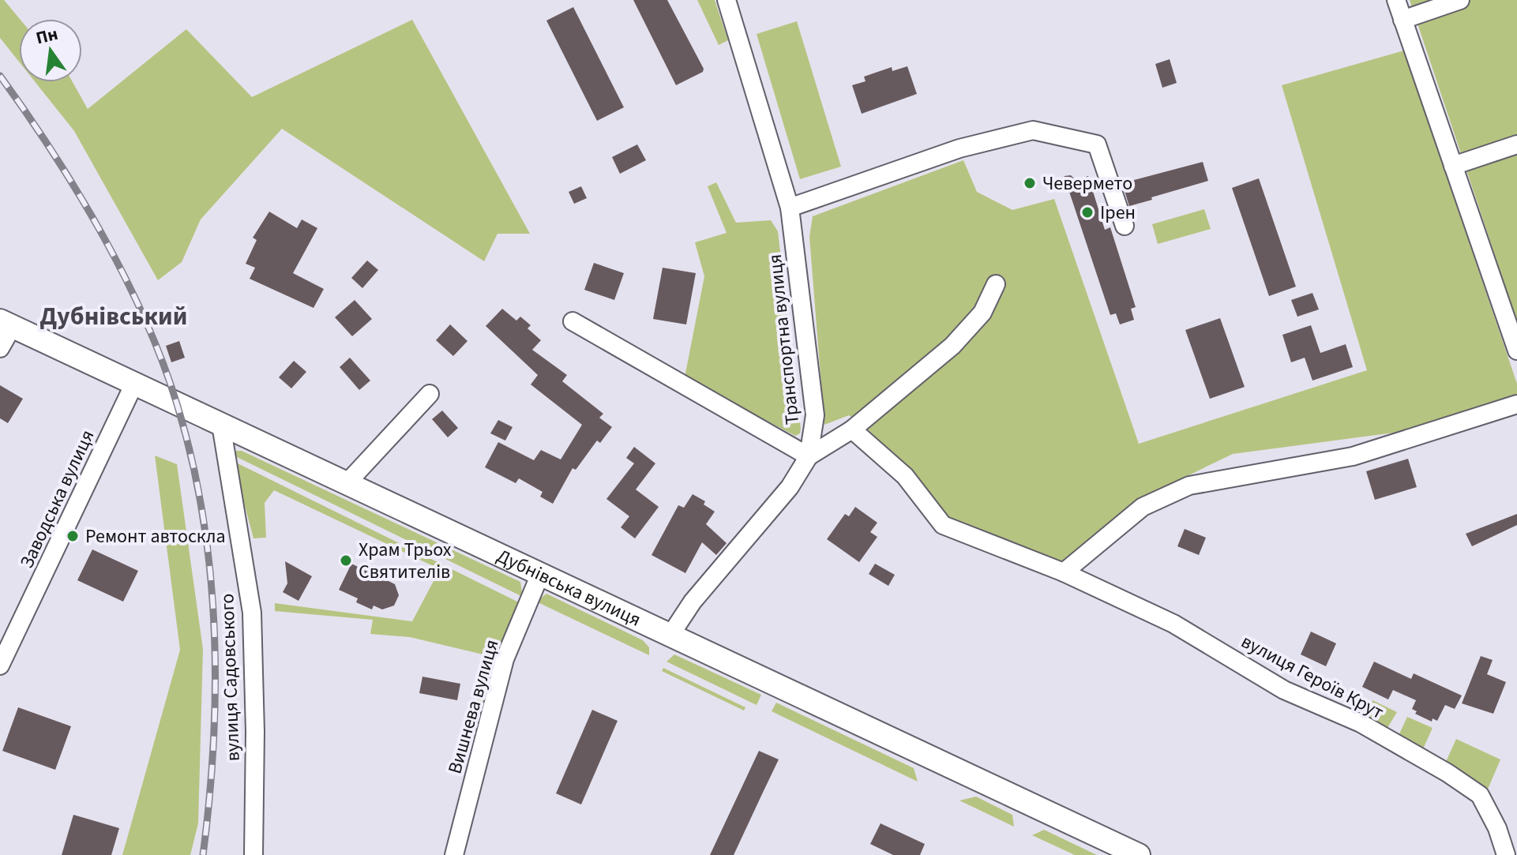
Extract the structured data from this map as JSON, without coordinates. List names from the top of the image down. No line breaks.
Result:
{"streets":{"main road":["Дубнівська вулиця"],"street":["Транспортна вулиця","Заводська вулиця","вулиця Героїв Крут","вулиця Садовського","Вишнева вулиця"]},"crossings":[["Транспортна вулиця","Дубнівська вулиця"],["Заводська вулиця","Дубнівська вулиця"],["Дубнівська вулиця","вулиця Садовського"],["Дубнівська вулиця","Вишнева вулиця"]],"districts":["Дубнівський"],"places":["Чевермето","Ірен","Ремонт автоскла","Храм Трьох Святителів"],"north":"top"}
